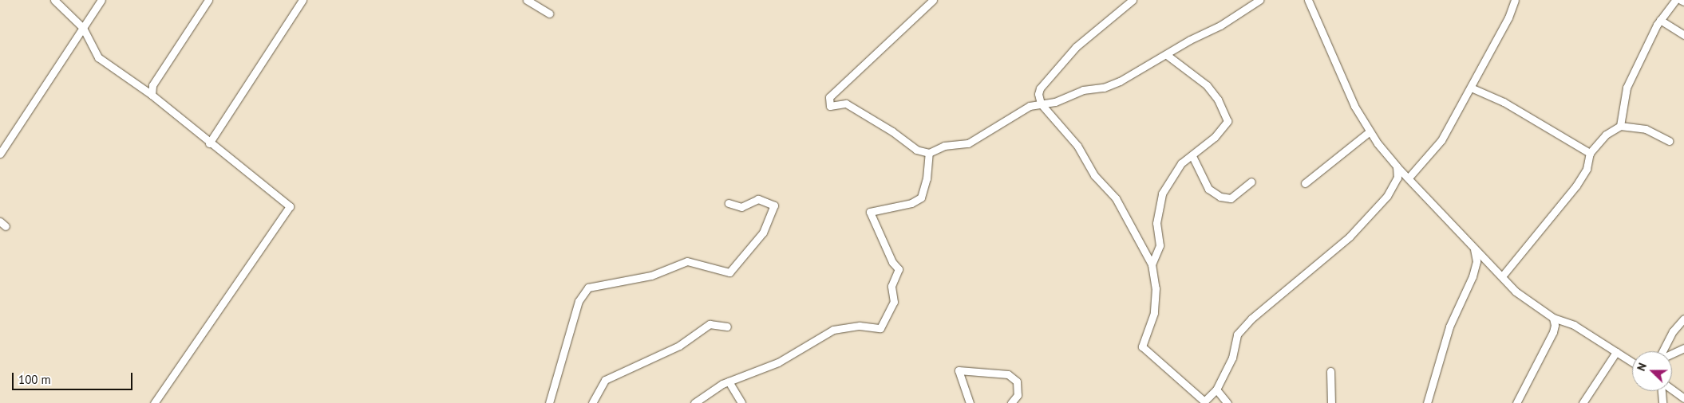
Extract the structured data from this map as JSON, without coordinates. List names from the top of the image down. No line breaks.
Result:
{"scale_bar":"100 m","north":"left"}
